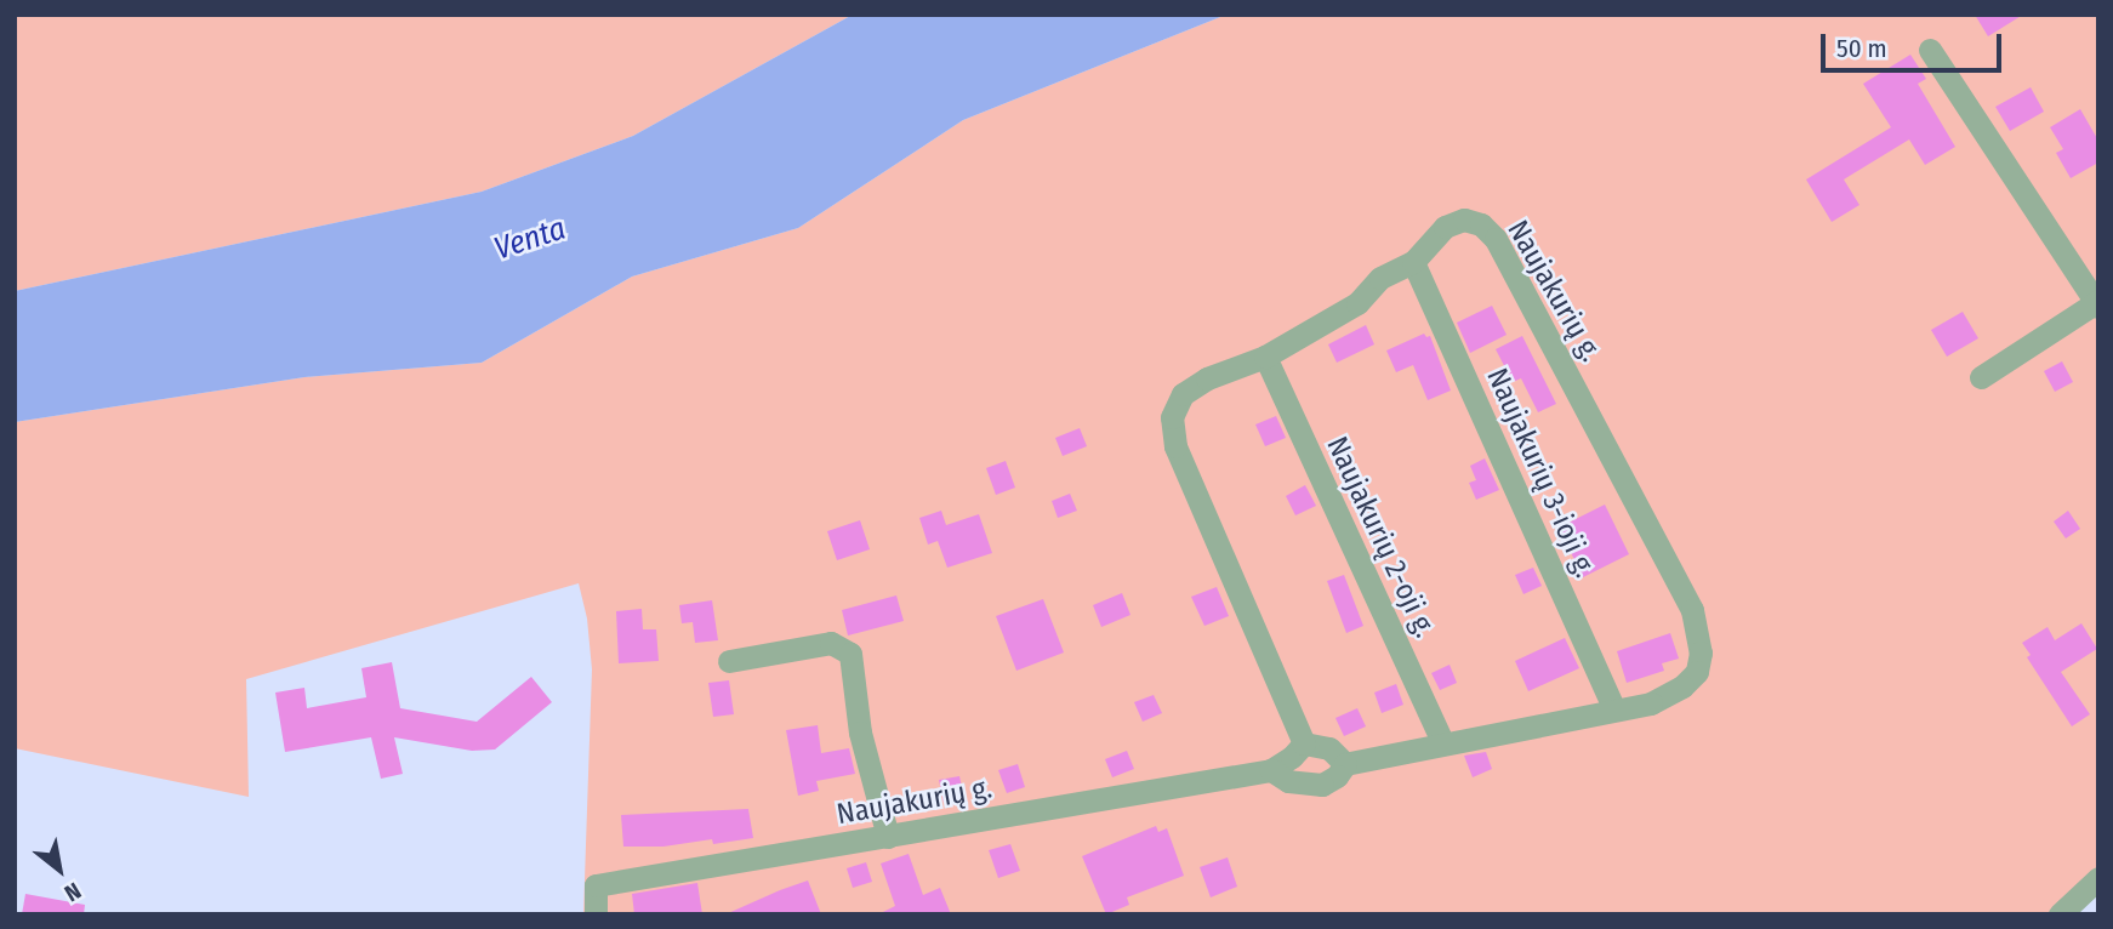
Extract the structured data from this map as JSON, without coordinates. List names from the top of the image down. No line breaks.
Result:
{"streets":{"street":["Naujakurių g.","Naujakurių 3-ioji g.","Naujakurių 2-oji g."]},"crossings":[["Naujakurių g.","Naujakurių 3-ioji g."],["Naujakurių g.","Naujakurių 2-oji g."]],"water":["Venta"],"scale_bar":"50 m","north":"bottom right"}
